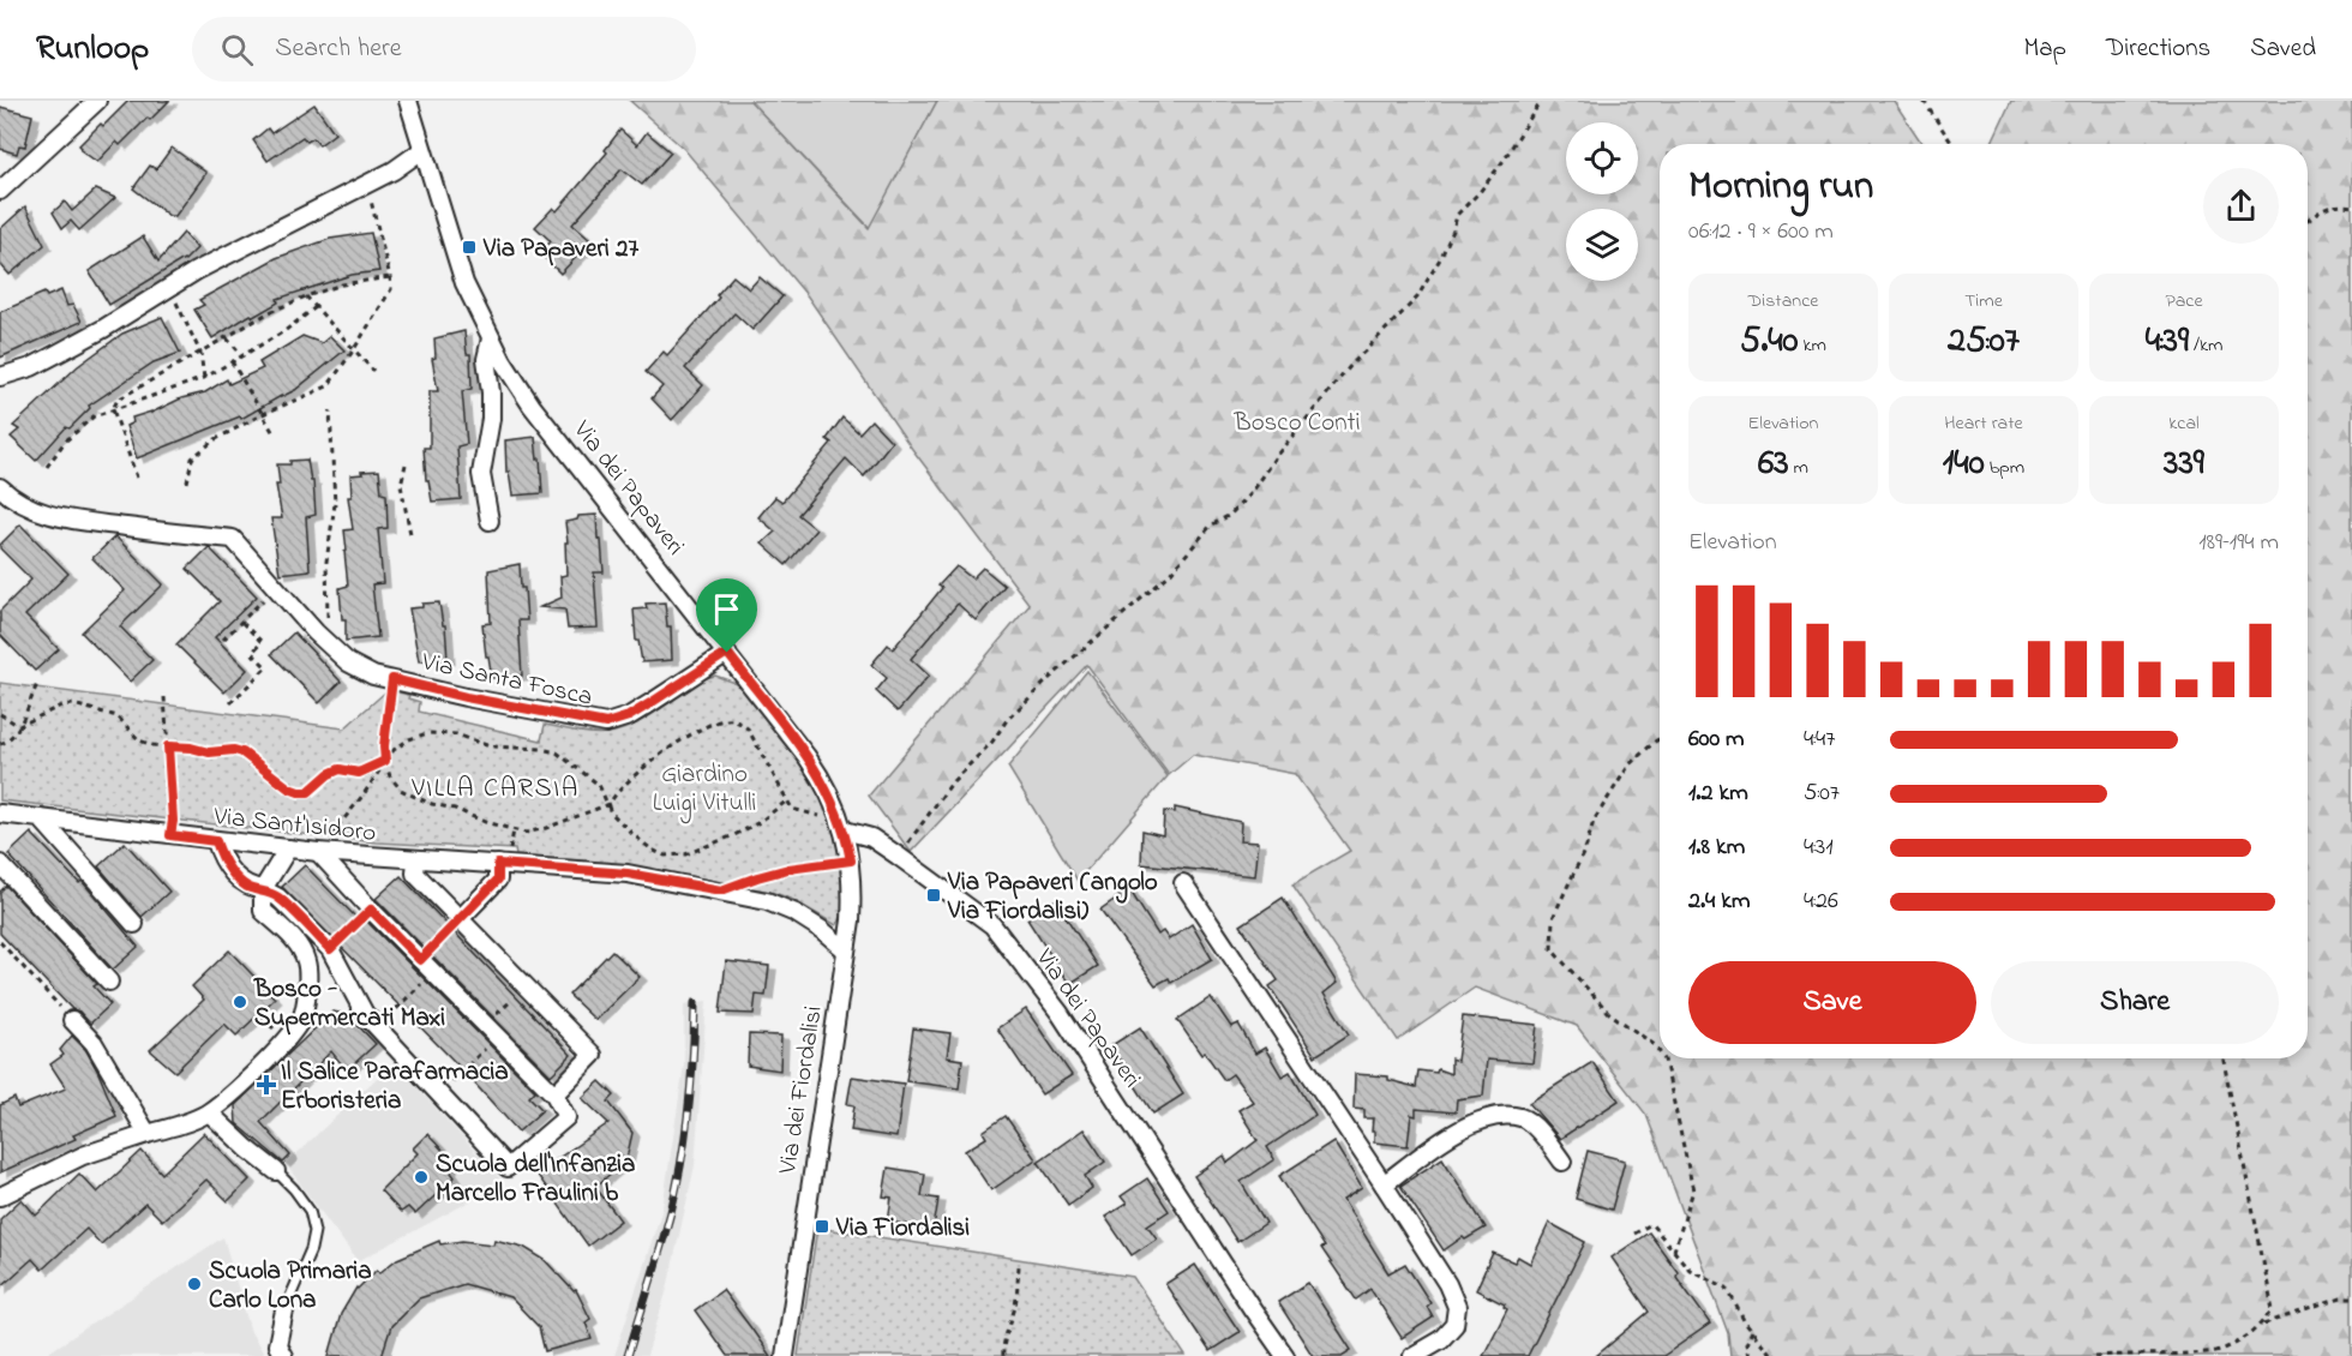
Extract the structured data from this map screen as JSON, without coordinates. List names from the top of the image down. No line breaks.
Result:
{"streets":{"street":["Via dei Papaveri","Via Santa Fosca","Via Sant'Isidoro","Via dei Fiordalisi"]},"crossings":[["Via dei Papaveri","Via Santa Fosca"],["Via dei Papaveri","Via dei Fiordalisi"],["Via Sant'Isidoro","Via dei Fiordalisi"]],"districts":["VILLA CARSIA"],"parks":["Bosco Conti","Giardino Luigi Vitulli"],"places":{"transit":["Via Papaveri 27","Via Papaveri (angolo Via Fiordalisi)","Via Fiordalisi"],"other":["Bosco - Supermercati Maxi","Scuola dell'Infanzia Marcello Fraulini b","Scuola Primaria Carlo Lona"],"health":["Il Salice Parafarmacia Erboristeria"]},"page":{"header":"Runloop","search":"Search here","nav":["Map","Directions","Saved"],"heading":["Morning run","06:12 · 9 × 600 m"],"stats":[["Distance","5.40 km"],["Time","25:07"],["Pace","4:39 /km"],["Elevation","63 m"],["Heart rate","140 bpm"],["kcal","339"]],"chart":["Elevation","189–194 m"],"list":[{"name":"600 m","note":"4:47"},{"name":"1.2 km","note":"5:07"},{"name":"1.8 km","note":"4:31"},{"name":"2.4 km","note":"4:26"}],"buttons":["Save","Share"]}}
